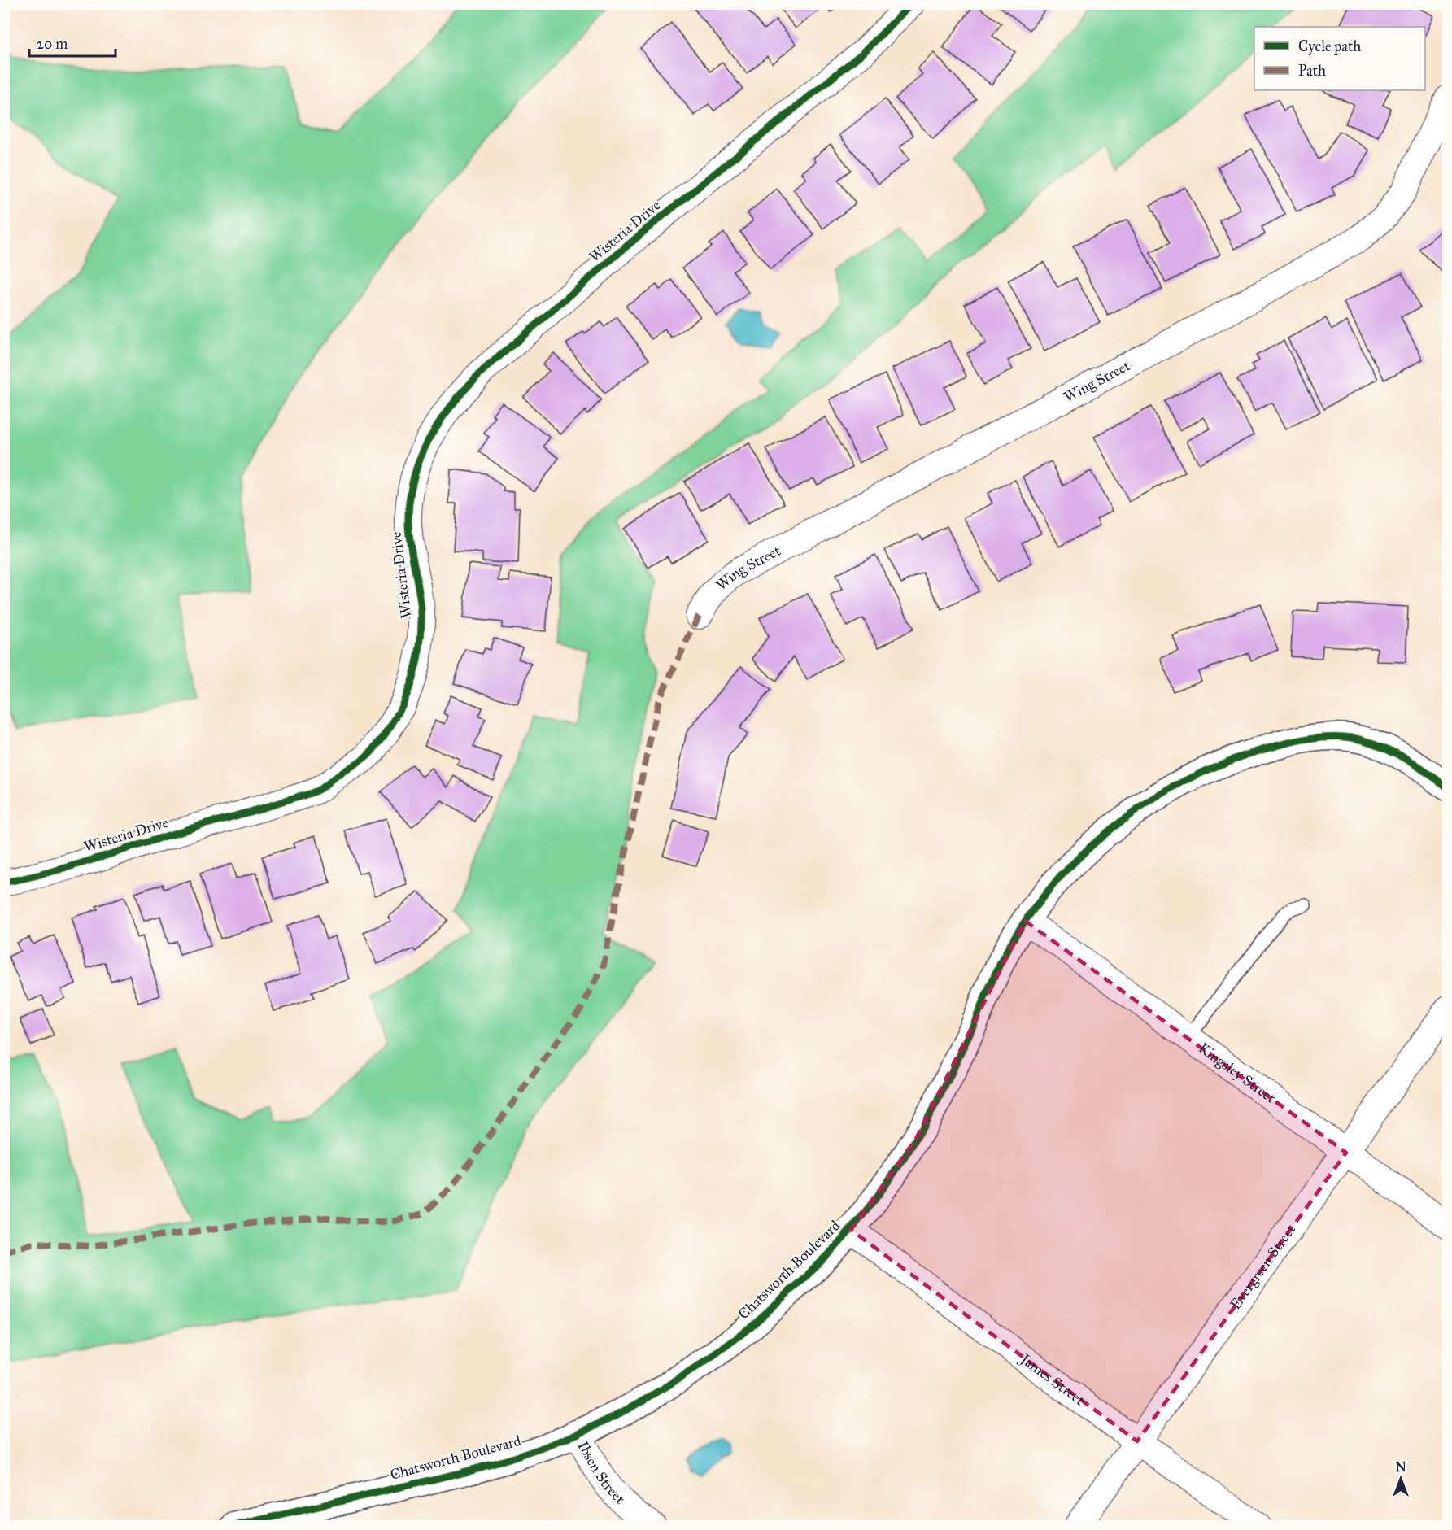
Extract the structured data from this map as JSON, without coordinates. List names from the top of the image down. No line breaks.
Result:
{"streets":{"main road":["Chatsworth Boulevard"],"street":["Wisteria Drive","Wing Street","Kingsley Street","Evergreen Street","James Street","Ibsen Street"]},"crossings":[["Kingsley Street","Evergreen Street"],["Kingsley Street","Chatsworth Boulevard"],["Evergreen Street","James Street"],["Chatsworth Boulevard","James Street"],["Chatsworth Boulevard","Ibsen Street"]],"legend":["Cycle path","Path"],"scale_bar":"20 m","north":"top"}
